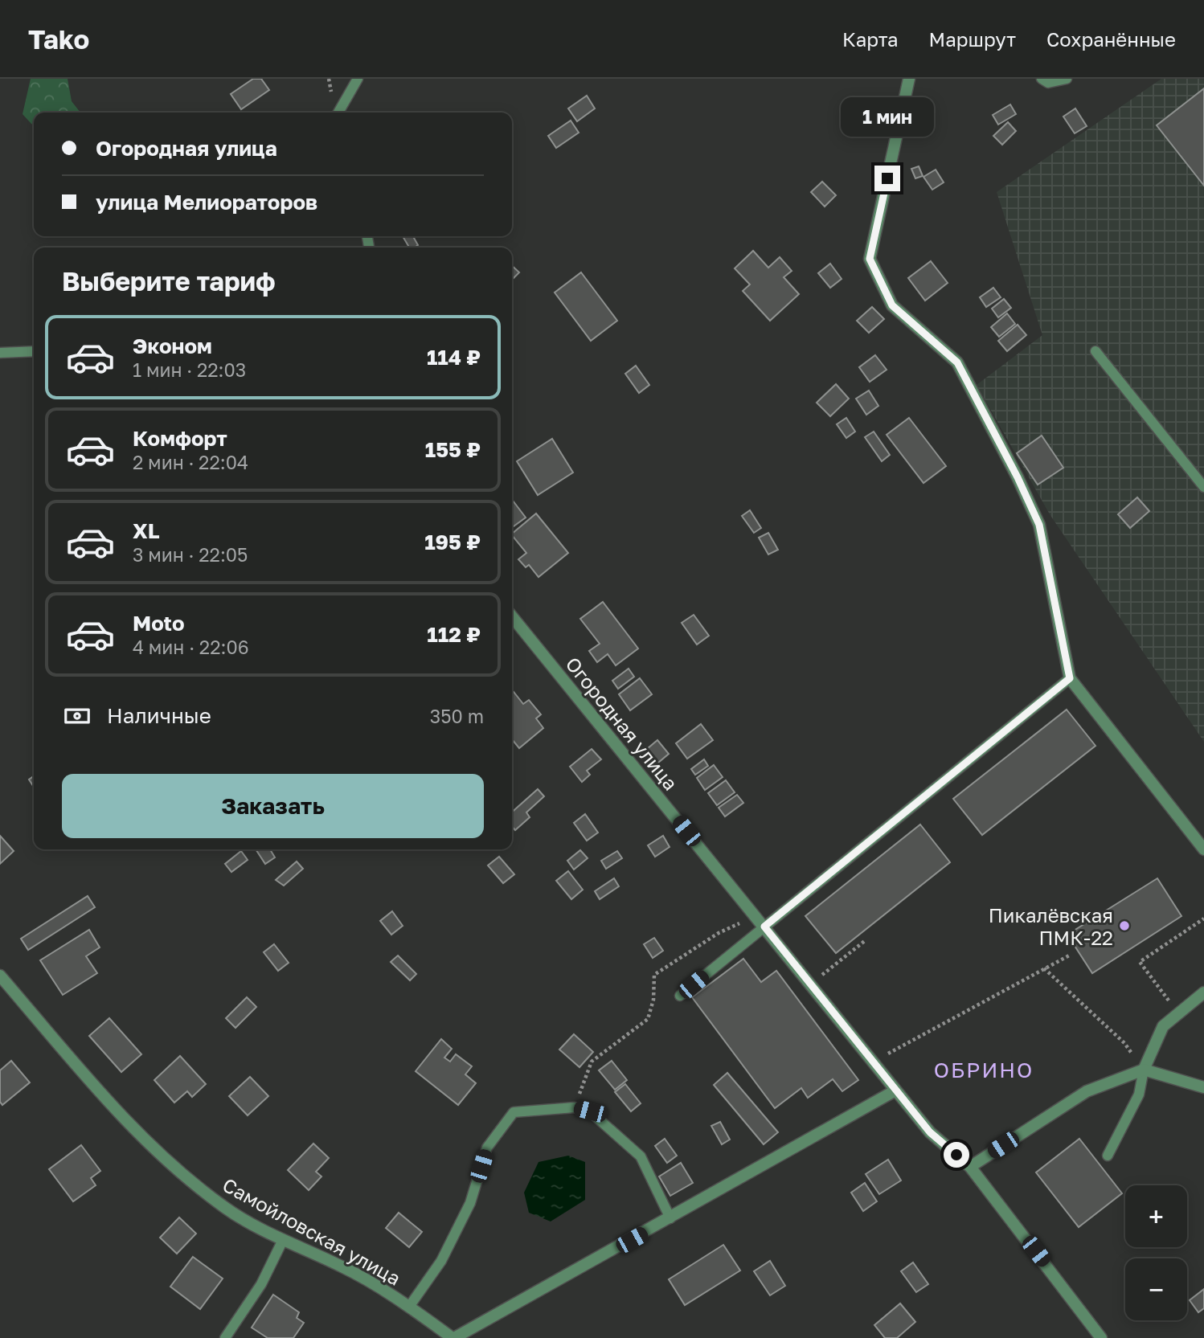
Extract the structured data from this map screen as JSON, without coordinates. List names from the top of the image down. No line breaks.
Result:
{"streets":{"street":["Огородная улица","Самойловская улица"]},"districts":["ОБРИНО"],"places":["Пикалёвская ПМК-22"],"page":{"header":"Tako","nav":["Карта","Маршрут","Сохранённые"],"bubble":"1 мин","banner":["Огородная улица","улица Мелиораторов"],"heading":"Выберите тариф","list":[{"name":"Эконом","note":"1 мин · 22:03","value":"114 ₽"},{"name":"Комфорт","note":"2 мин · 22:04","value":"155 ₽"},{"name":"XL","note":"3 мин · 22:05","value":"195 ₽"},{"name":"Moto","note":"4 мин · 22:06","value":"112 ₽"}],"pay":["Наличные","350 m"],"buttons":"Заказать","map_buttons":["+","−"]}}
